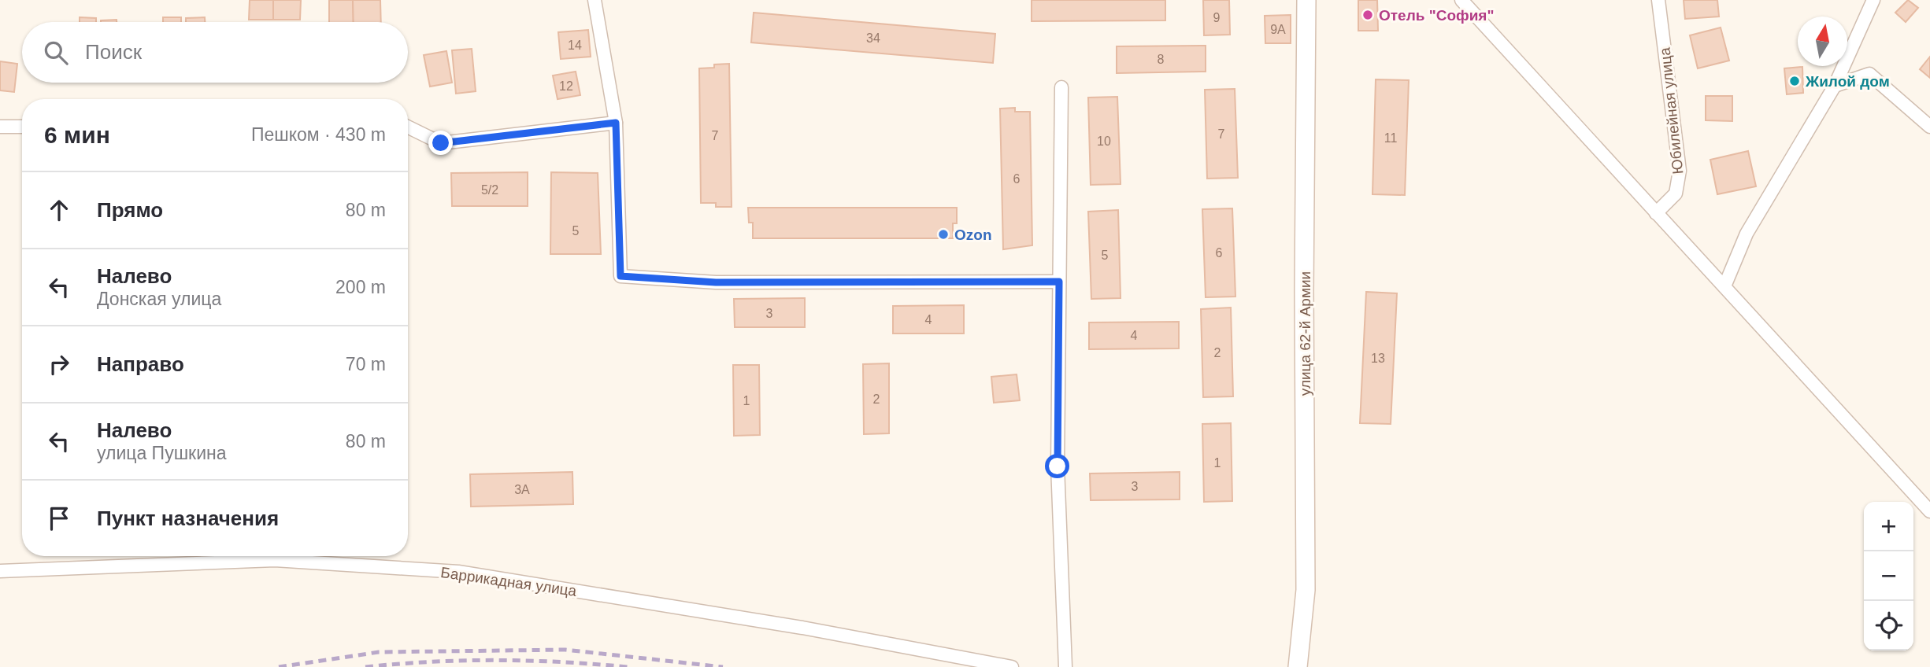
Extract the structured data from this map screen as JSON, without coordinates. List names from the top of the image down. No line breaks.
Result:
{"streets":{"street":["Юбилейная улица","улица 62-й Армии","Баррикадная улица"]},"places":["Отель \"София\"","Жилой дом","Ozon"],"house_numbers":["9","9А","34","14","8","12","7","7","11","10","6","5/2","5","6","5","3","4","4","2","13","2","1","1","3","3А"],"north":"top","page":{"search":"Поиск","heading":["6 мин","Пешком · 430 m"],"list":[["Прямо","80 m"],["Налево","Донская улица","200 m"],["Направо","70 m"],["Налево","улица Пушкина","80 m"],"Пункт назначения"],"map_buttons":["+","−"]}}
